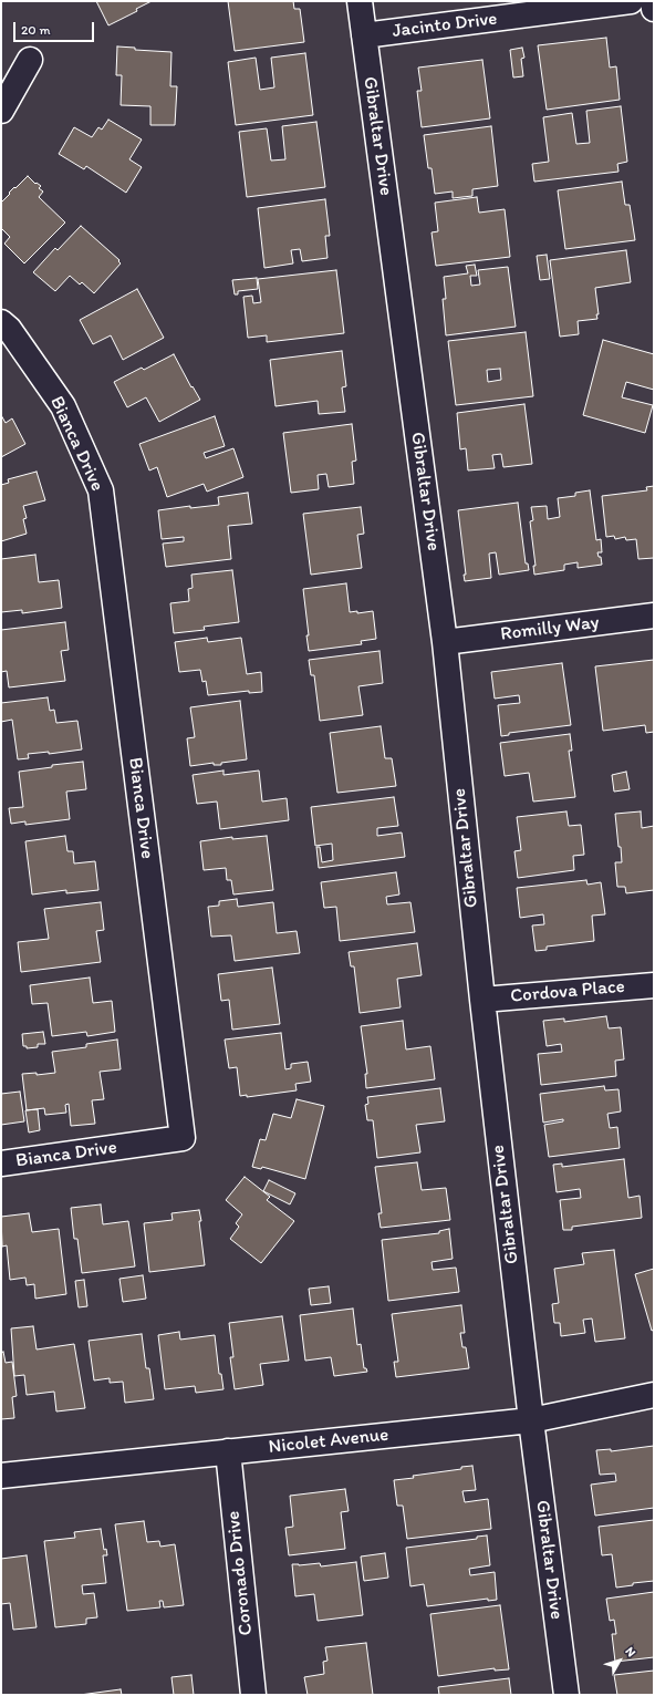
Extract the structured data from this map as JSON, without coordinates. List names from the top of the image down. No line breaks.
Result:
{"streets":{"street":["Jacinto Drive","Gibraltar Drive","Bianca Drive","Romilly Way","Cordova Place","Nicolet Avenue","Coronado Drive"]},"crossings":[["Jacinto Drive","Gibraltar Drive"],["Gibraltar Drive","Romilly Way"],["Gibraltar Drive","Cordova Place"],["Gibraltar Drive","Nicolet Avenue"],["Nicolet Avenue","Coronado Drive"]],"scale_bar":"20 m","north":"top right"}
